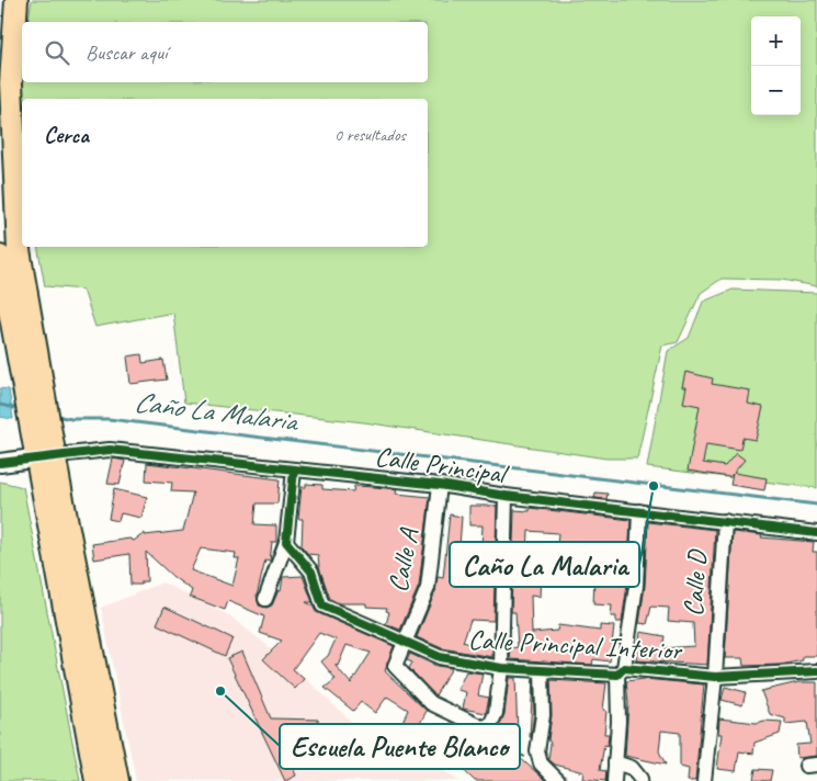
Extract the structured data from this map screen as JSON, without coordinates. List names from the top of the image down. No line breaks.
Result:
{"streets":{"street":["Calle Principal","Calle A","Calle D","Calle Principal Interior"]},"crossings":[["Calle Principal","Calle A"],["Calle Principal","Calle D"],["Calle A","Calle Principal Interior"],["Calle D","Calle Principal Interior"]],"water":["Caño La Malaria"],"places":["Caño La Malaria","Escuela Puente Blanco"],"page":{"map_buttons":["+","−"],"search":"Buscar aquí","heading":["Cerca","0 resultados"]}}
